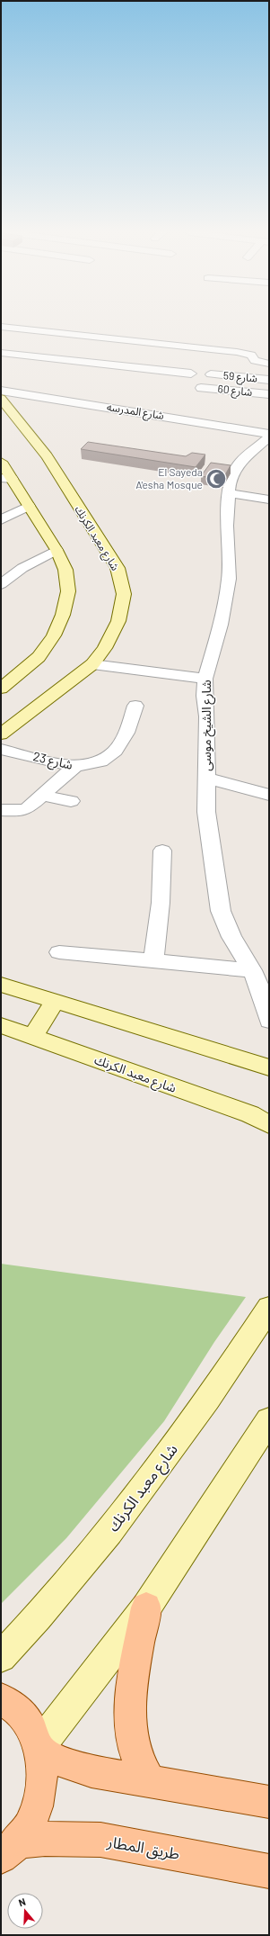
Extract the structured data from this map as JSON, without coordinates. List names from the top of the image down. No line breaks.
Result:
{"streets":{"main road":["طريق المطار"],"street":["شارع 59","شارع 60","شارع المدرسه","شارع معبد الكرنك","شارع الشيخ موسى","شارع 23"]},"places":{"mosque":["El Sayeda A'esha Mosque"]},"north":"top"}
